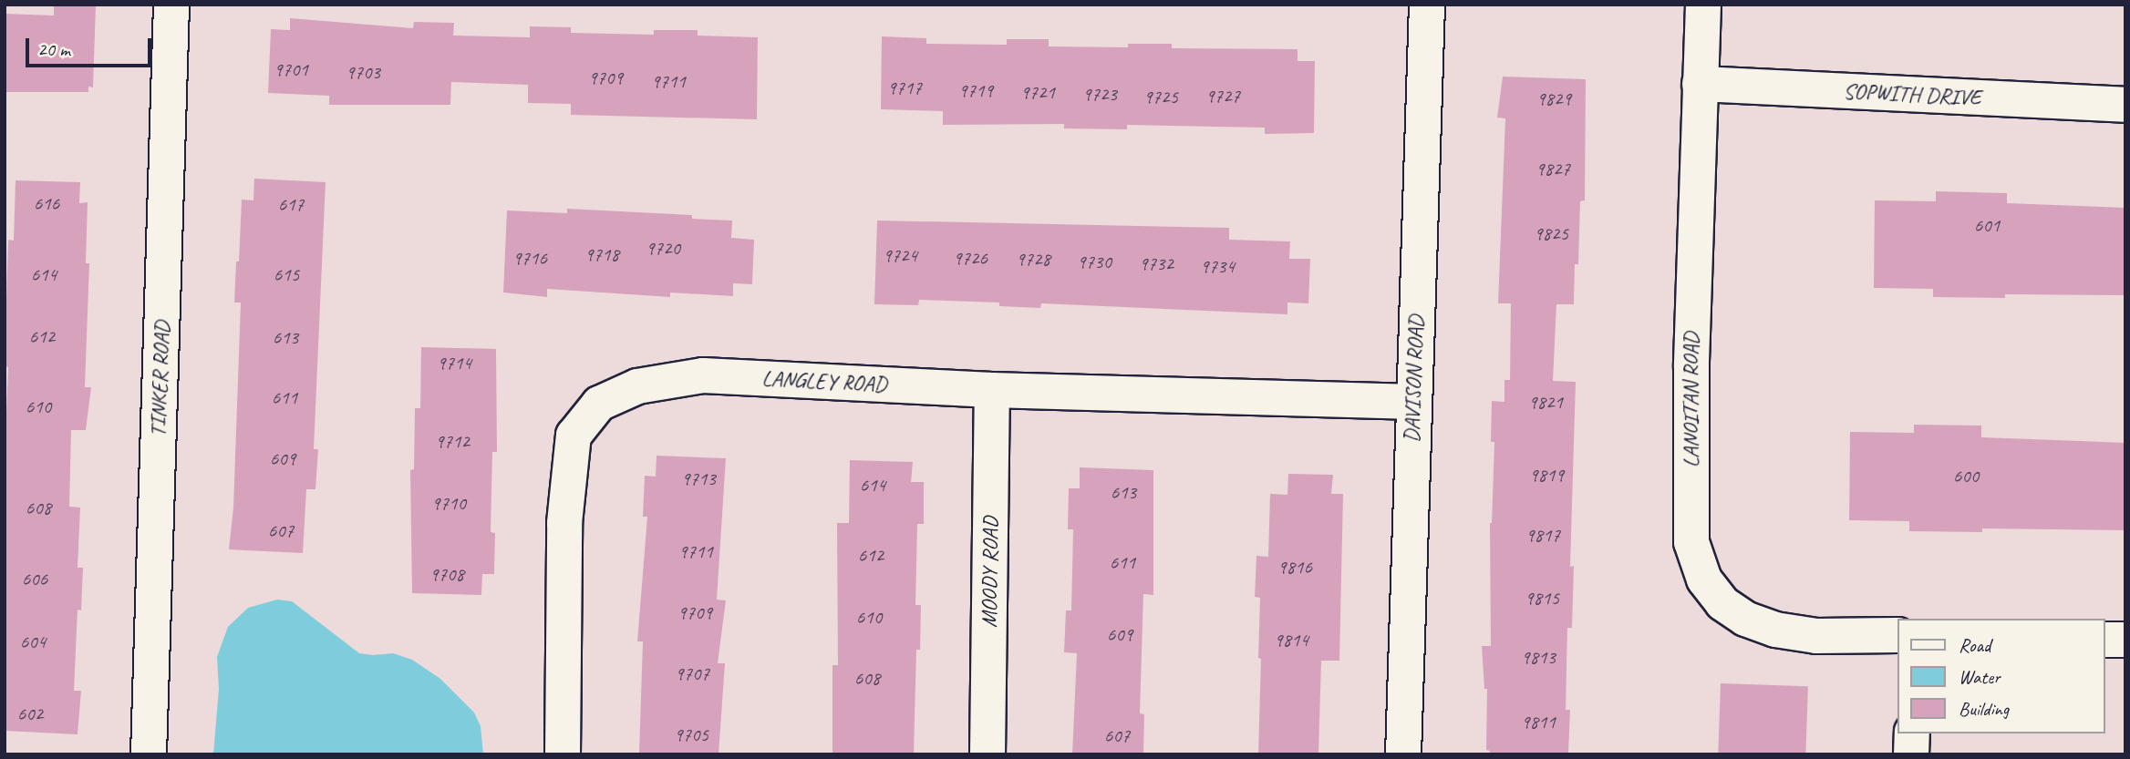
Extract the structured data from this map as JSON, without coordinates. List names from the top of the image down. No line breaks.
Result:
{"streets":{"street":["SOPWITH DRIVE","TINKER ROAD","DAVISON ROAD","LANGLEY ROAD","LANOITAN ROAD","MOODY ROAD"]},"crossings":[["SOPWITH DRIVE","LANOITAN ROAD"],["DAVISON ROAD","LANGLEY ROAD"],["LANGLEY ROAD","MOODY ROAD"]],"house_numbers":["9701","9703","9709","9711","9717","9719","9721","9723","9727","9725","9829","9827","616","617","601","9825","9720","9718","9724","9716","9726","9728","9730","9732","9734","614","615","612","613","9714","611","9821","610","9712","609","9819","600","9713","614","613","9710","608","607","9817","9711","612","611","9816","9708","606","9815","9709","610","609","9814","604","9813","9707","608","602","9811","9705","607"],"legend":["Road","Water","Building"],"scale_bar":"20 m"}
